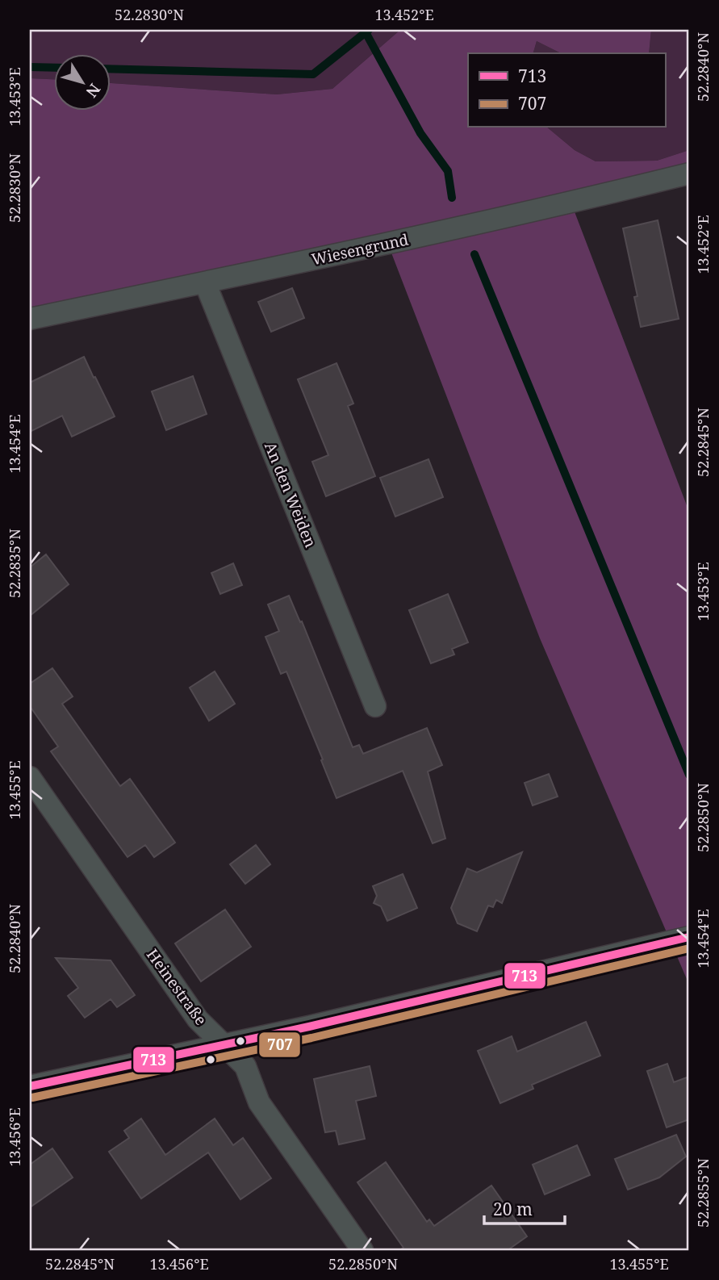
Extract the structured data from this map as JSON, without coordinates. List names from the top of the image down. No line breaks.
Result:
{"streets":{"street":["Wiesengrund","An den Weiden","Heinestraße"]},"crossings":[["Wiesengrund","An den Weiden"]],"lines":["transit line 713","transit line 707"],"legend":["713","707"],"scale_bar":"20 m","north":"bottom right","coordinates":["52.2830°N","13.452°E","52.2840°N","13.453°E","52.2845°N","13.454°E","52.2835°N","13.455°E","52.2850°N","13.456°E","52.2855°N"]}
